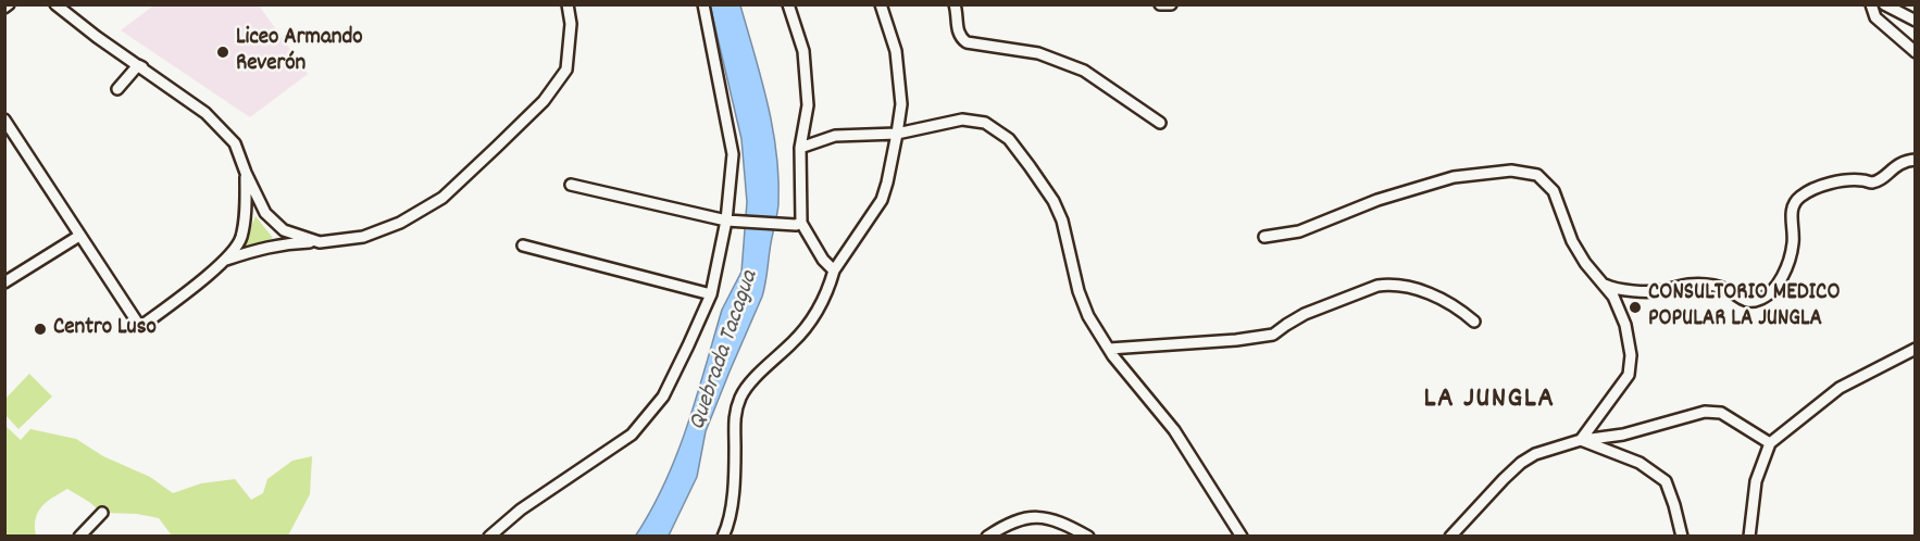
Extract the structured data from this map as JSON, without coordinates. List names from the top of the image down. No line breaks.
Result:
{"districts":["LA JUNGLA"],"water":["Quebrada Tacagua"],"places":["Liceo Armando Reverón","CONSULTORIO MEDICO POPULAR LA JUNGLA","Centro Luso"]}
